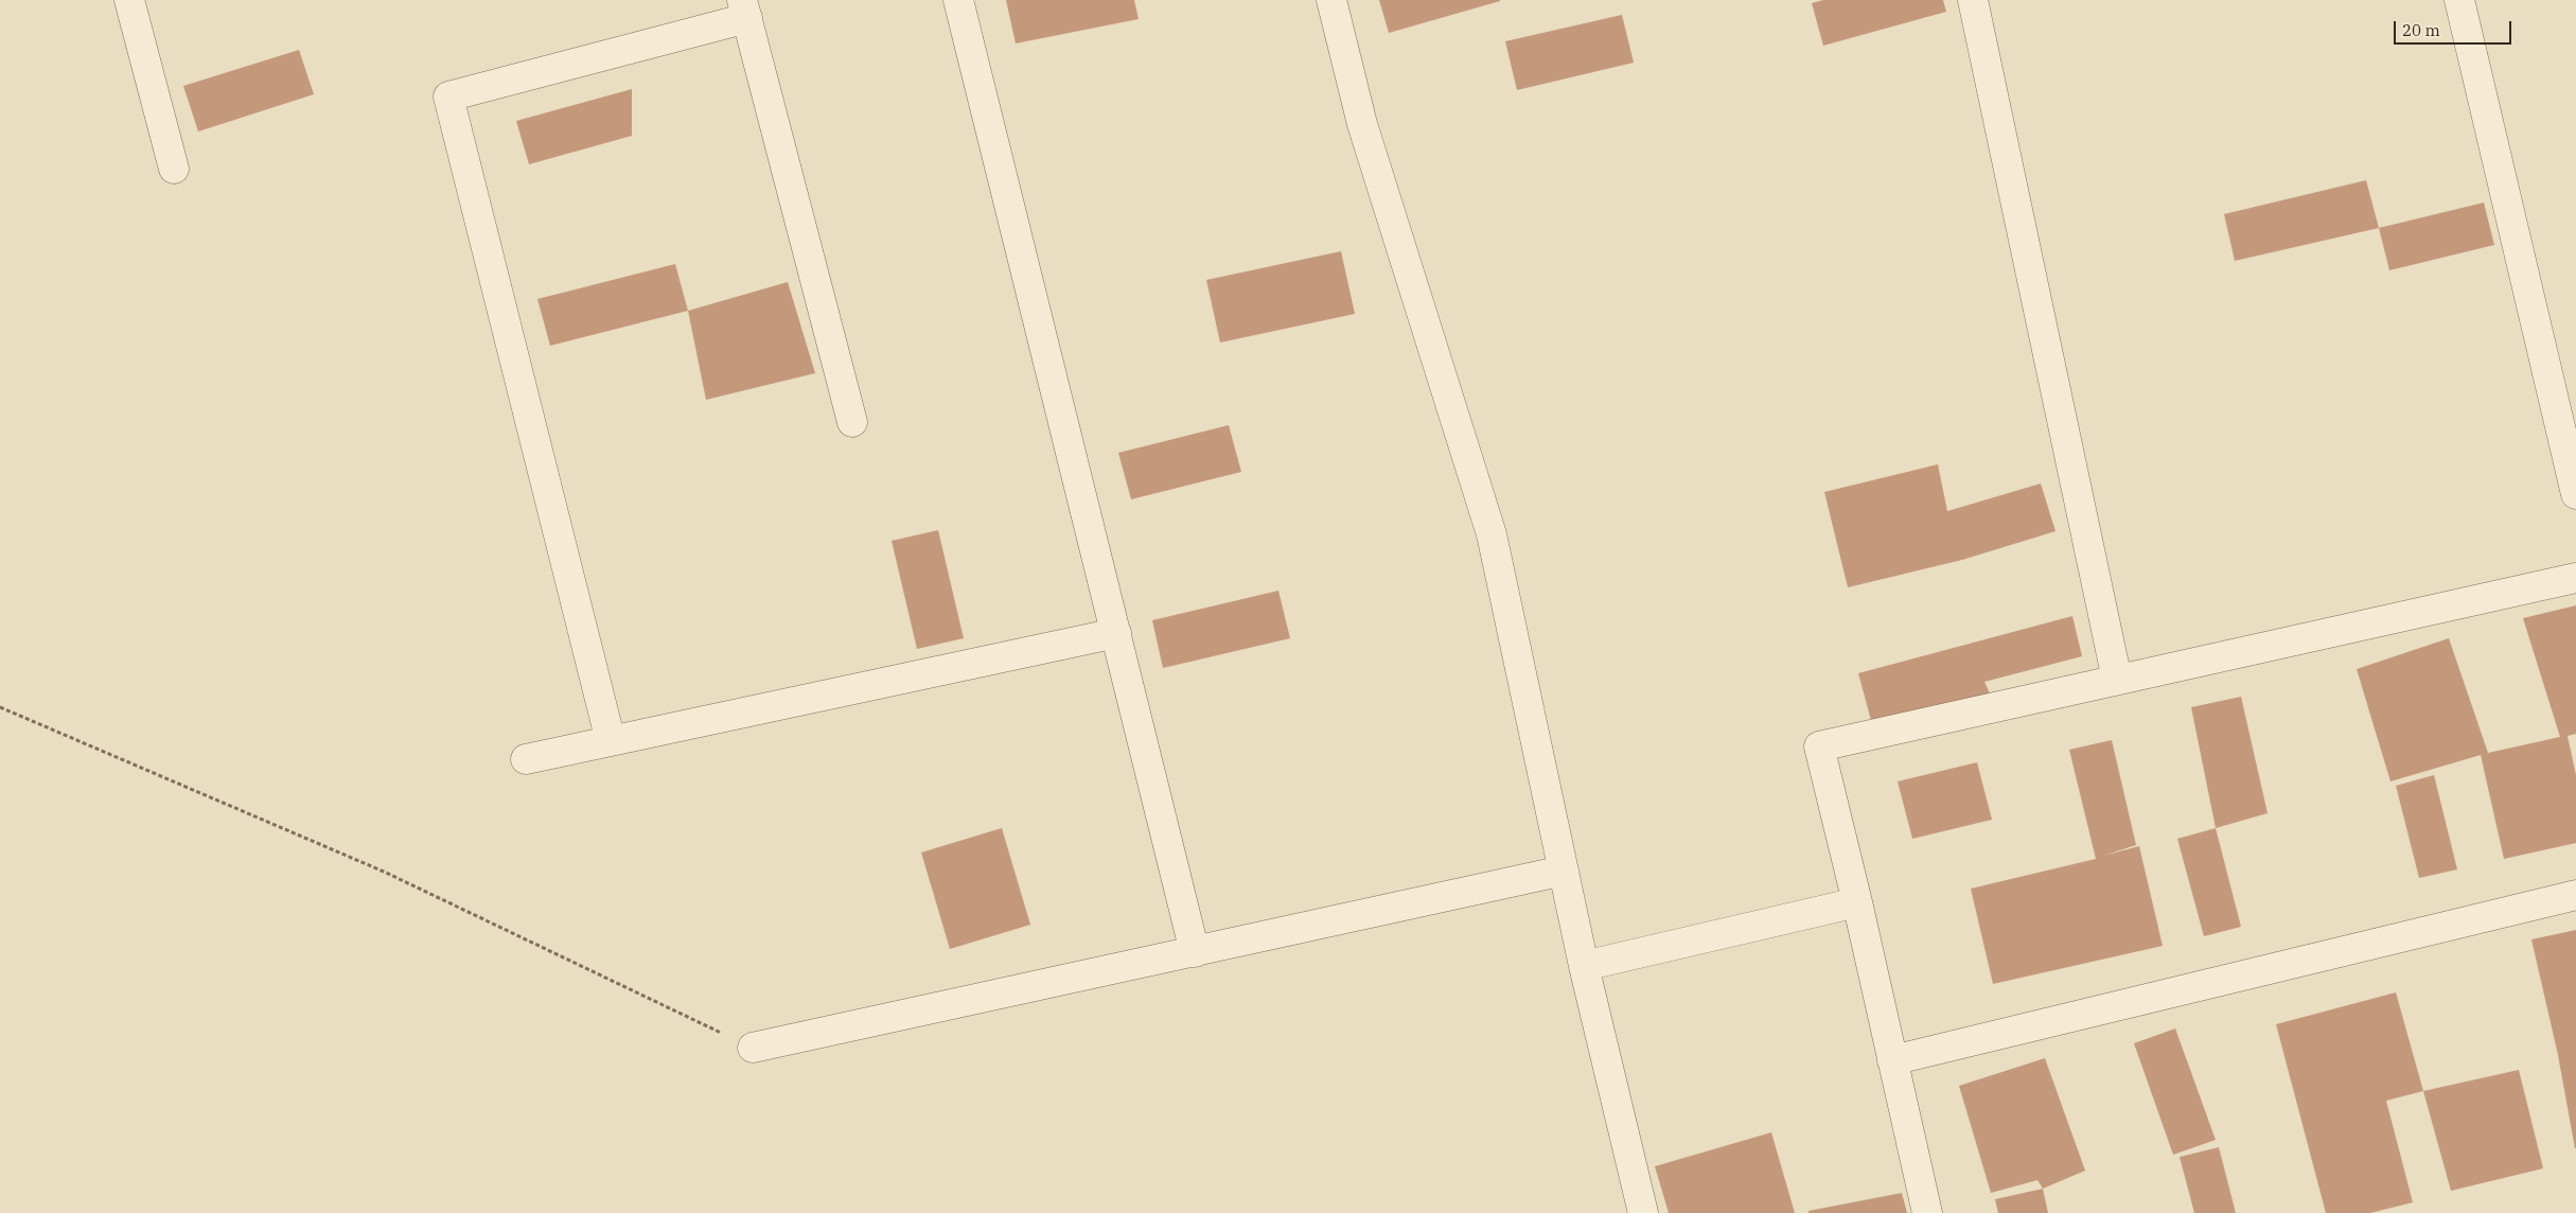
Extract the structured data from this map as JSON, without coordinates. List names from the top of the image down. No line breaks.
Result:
{"scale_bar":"20 m"}
